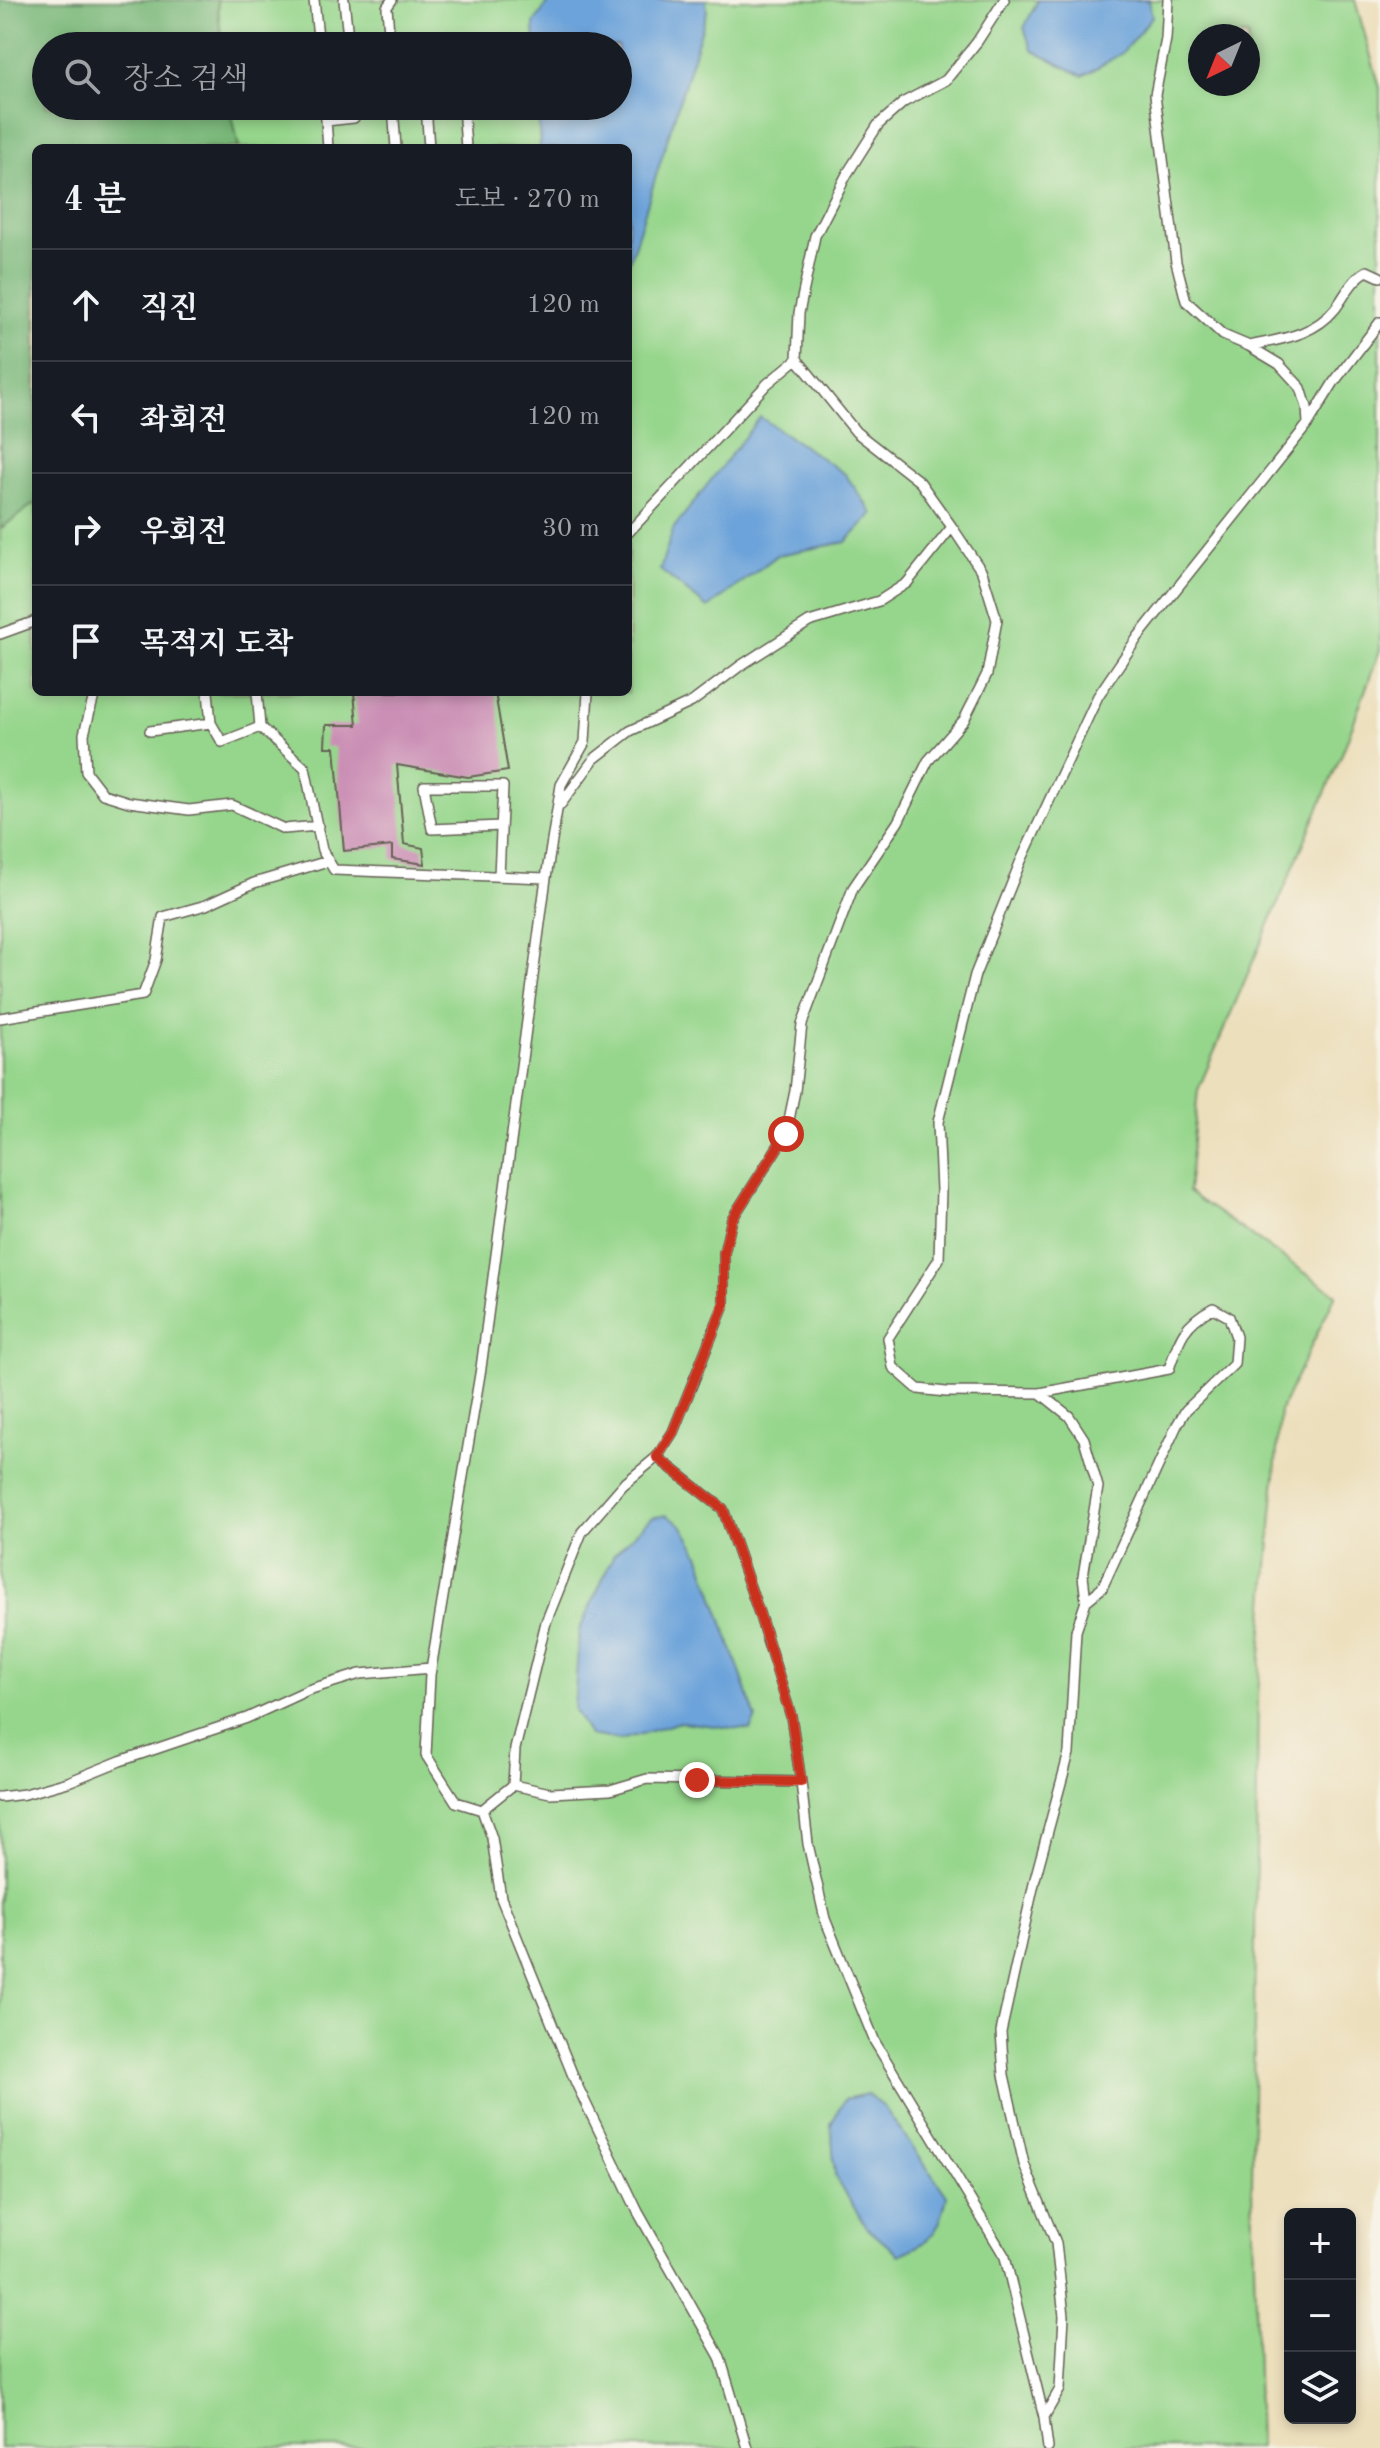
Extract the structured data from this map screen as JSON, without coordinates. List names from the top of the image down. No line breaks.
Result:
{"north":"bottom left","page":{"search":"장소 검색","heading":["4 분","도보 · 270 m"],"list":[["직진","120 m"],["좌회전","120 m"],["우회전","30 m"],"목적지 도착"],"map_buttons":["+","−"]}}
